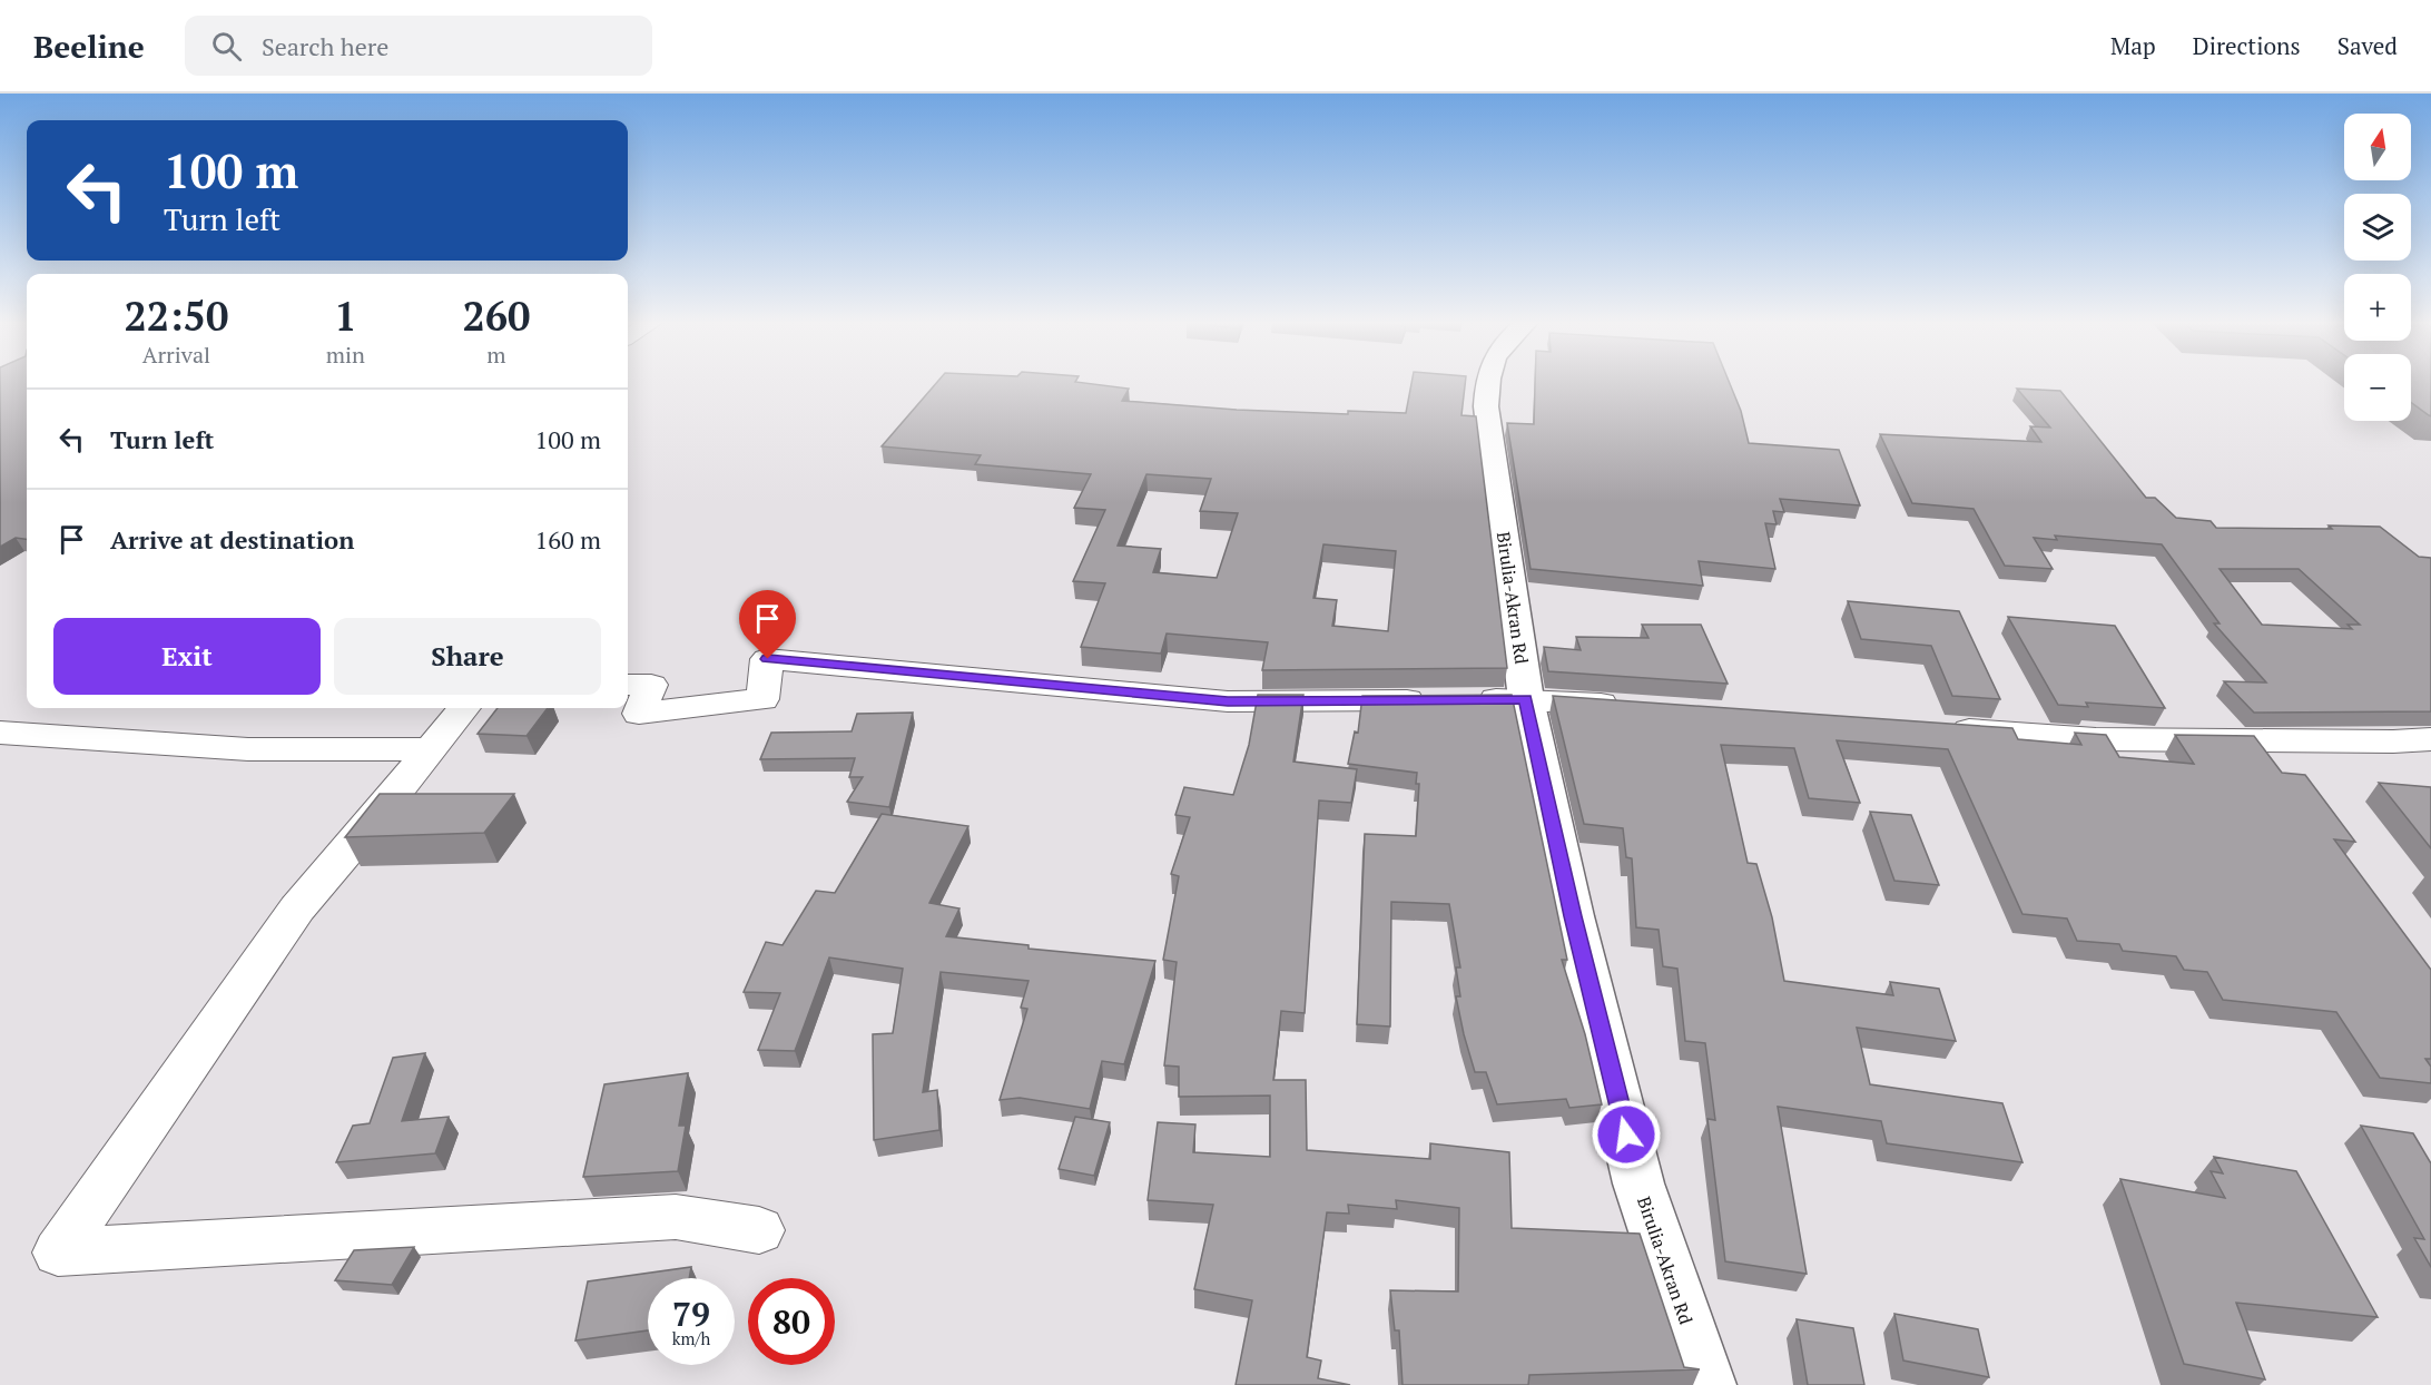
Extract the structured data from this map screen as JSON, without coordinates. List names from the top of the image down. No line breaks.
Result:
{"streets":{"highway":["Birulia-Akran Rd"]},"north":"top","page":{"header":"Beeline","search":"Search here","nav":["Map","Directions","Saved"],"map_buttons":["+","−"],"turn":["100 m","Turn left"],"eta":["22:50","Arrival","1","min","260","m"],"list":[{"name":"Turn left","value":"100 m"},{"name":"Arrive at destination","value":"160 m"}],"buttons":["Exit","Share"],"speed":"79 km/h","limit":"80"}}
